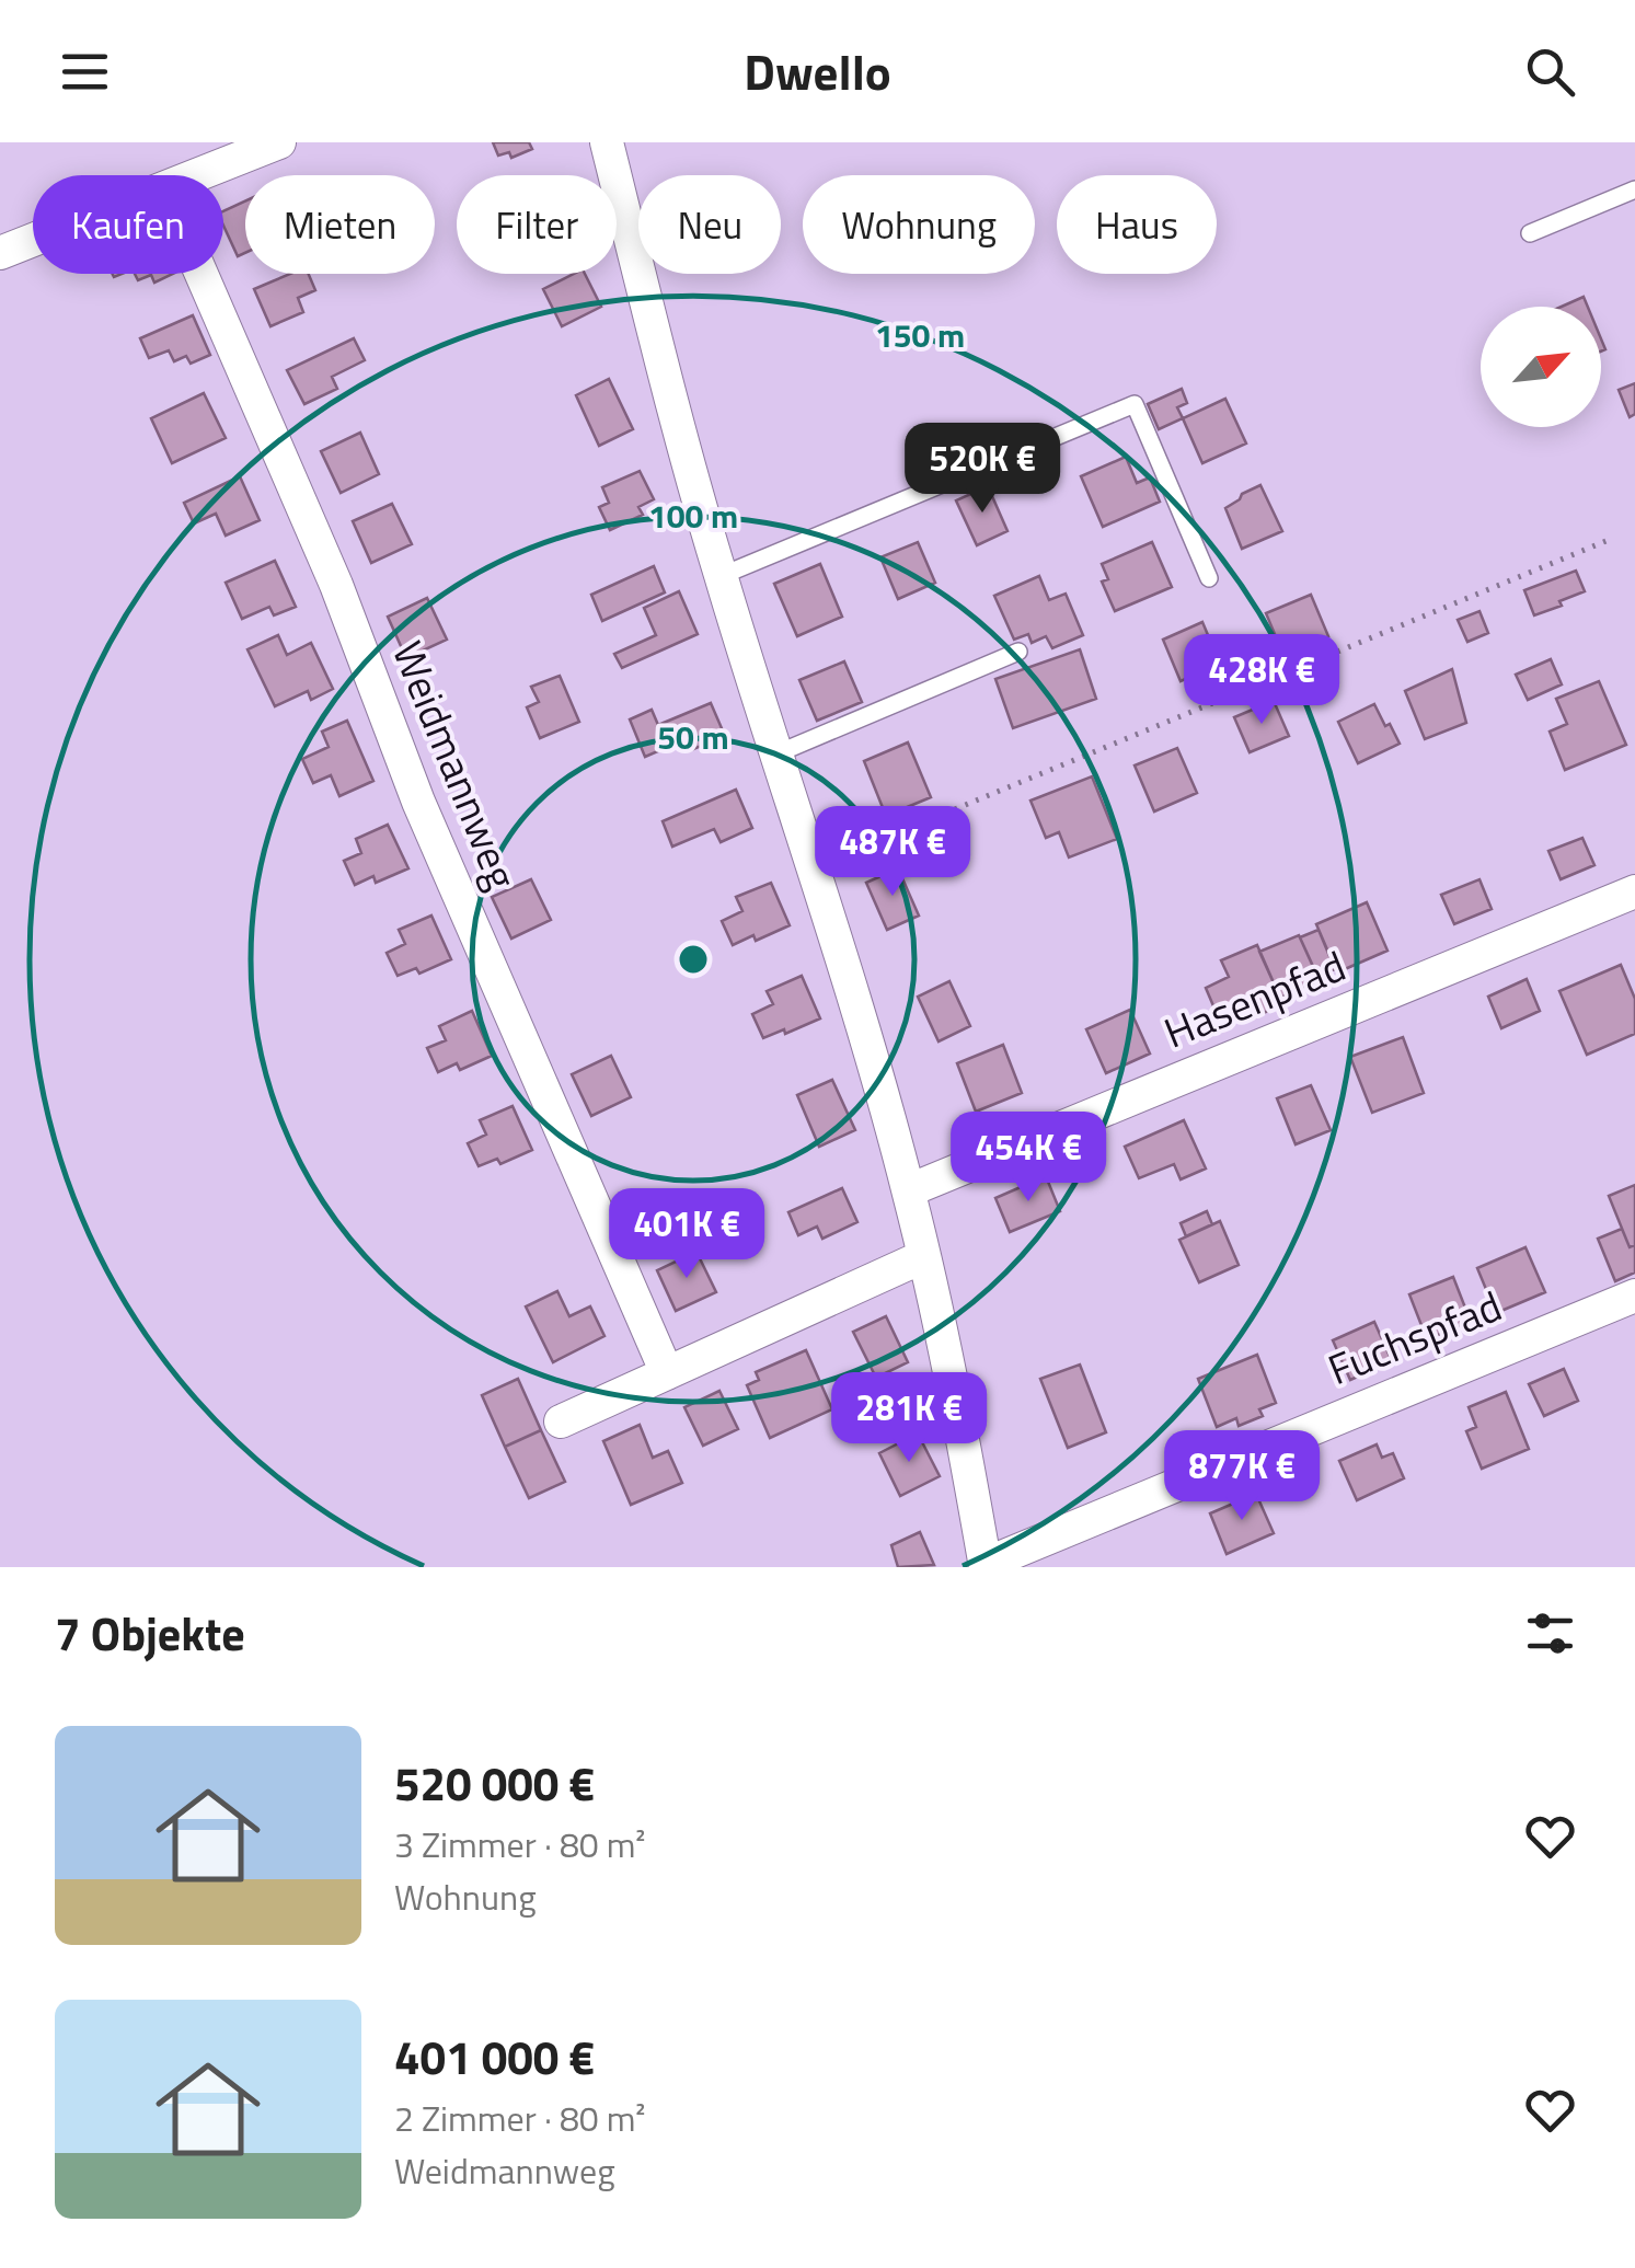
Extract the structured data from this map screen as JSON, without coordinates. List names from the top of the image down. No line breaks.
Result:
{"streets":{"street":["Weidmannweg","Hasenpfad","Fuchspfad"]},"north":"top right","page":{"header":"Dwello","chip":["Kaufen","Mieten","Filter","Neu","Wohnung","Haus"],"price":["520K €","428K €","487K €","454K €","401K €","281K €","877K €"],"heading":"7 Objekte","list":[{"name":"520 000 €","note":"3 Zimmer · 80 m² · Wohnung"},{"name":"401 000 €","note":"2 Zimmer · 80 m² · Weidmannweg"}]},"rings":["150 m","100 m","50 m"]}
